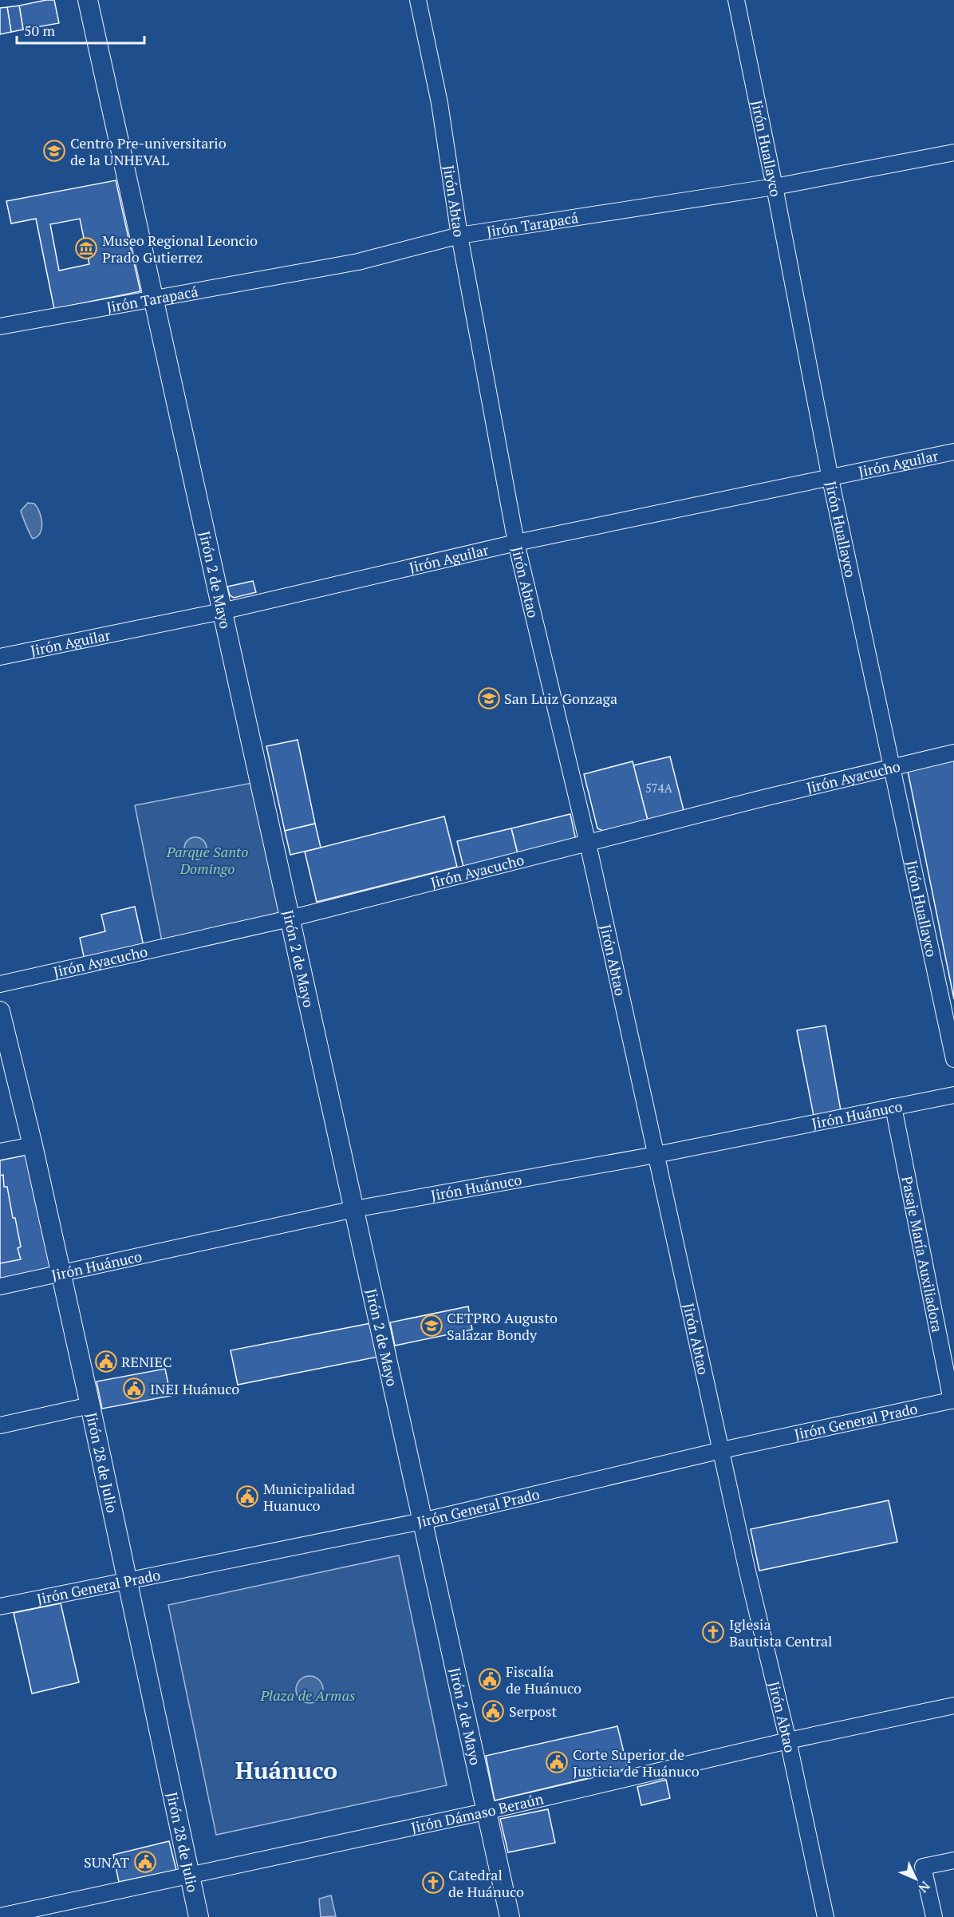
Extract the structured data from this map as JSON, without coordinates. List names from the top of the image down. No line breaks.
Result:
{"streets":{"street":["Jirón Huallayco","Jirón Abtao","Jirón Tarapacá","Jirón Aguilar","Jirón 2 de Mayo","Jirón Ayacucho","Jirón Huánuco","Pasaje María Auxiliadora","Jirón General Prado","Jirón 28 de Julio","Jirón Dámaso Beraún"]},"crossings":[["Jirón Huallayco","Jirón Tarapacá"],["Jirón Huallayco","Jirón Aguilar"],["Jirón Huallayco","Jirón Ayacucho"],["Jirón Abtao","Jirón Tarapacá"],["Jirón Abtao","Jirón Aguilar"],["Jirón Abtao","Jirón Ayacucho"],["Jirón Abtao","Jirón Huánuco"],["Jirón Abtao","Jirón General Prado"],["Jirón Abtao","Jirón Dámaso Beraún"],["Jirón Tarapacá","Jirón 2 de Mayo"],["Jirón Aguilar","Jirón 2 de Mayo"],["Jirón 2 de Mayo","Jirón Ayacucho"],["Jirón 2 de Mayo","Jirón Huánuco"],["Jirón 2 de Mayo","Jirón General Prado"],["Jirón 2 de Mayo","Jirón Dámaso Beraún"],["Jirón Huánuco","Pasaje María Auxiliadora"],["Jirón Huánuco","Jirón 28 de Julio"],["Pasaje María Auxiliadora","Jirón General Prado"],["Jirón General Prado","Jirón 28 de Julio"],["Jirón 28 de Julio","Jirón Dámaso Beraún"]],"districts":["Huánuco"],"parks":["Parque Santo Domingo","Plaza de Armas"],"places":{"school or university":["Centro Pre-universitario de la UNHEVAL","San Luiz Gonzaga","CETPRO Augusto Salazar Bondy"],"museum":["Museo Regional Leoncio Prado Gutierrez"],"public building":["RENIEC","INEI Huánuco","Municipalidad Huanuco","Fiscalía de Huánuco","Serpost","Corte Superior de Justicia de Huánuco","SUNAT"],"church":["Iglesia Bautista Central","Catedral de Huánuco"]},"house_numbers":["574A"],"scale_bar":"50 m","north":"bottom right"}
